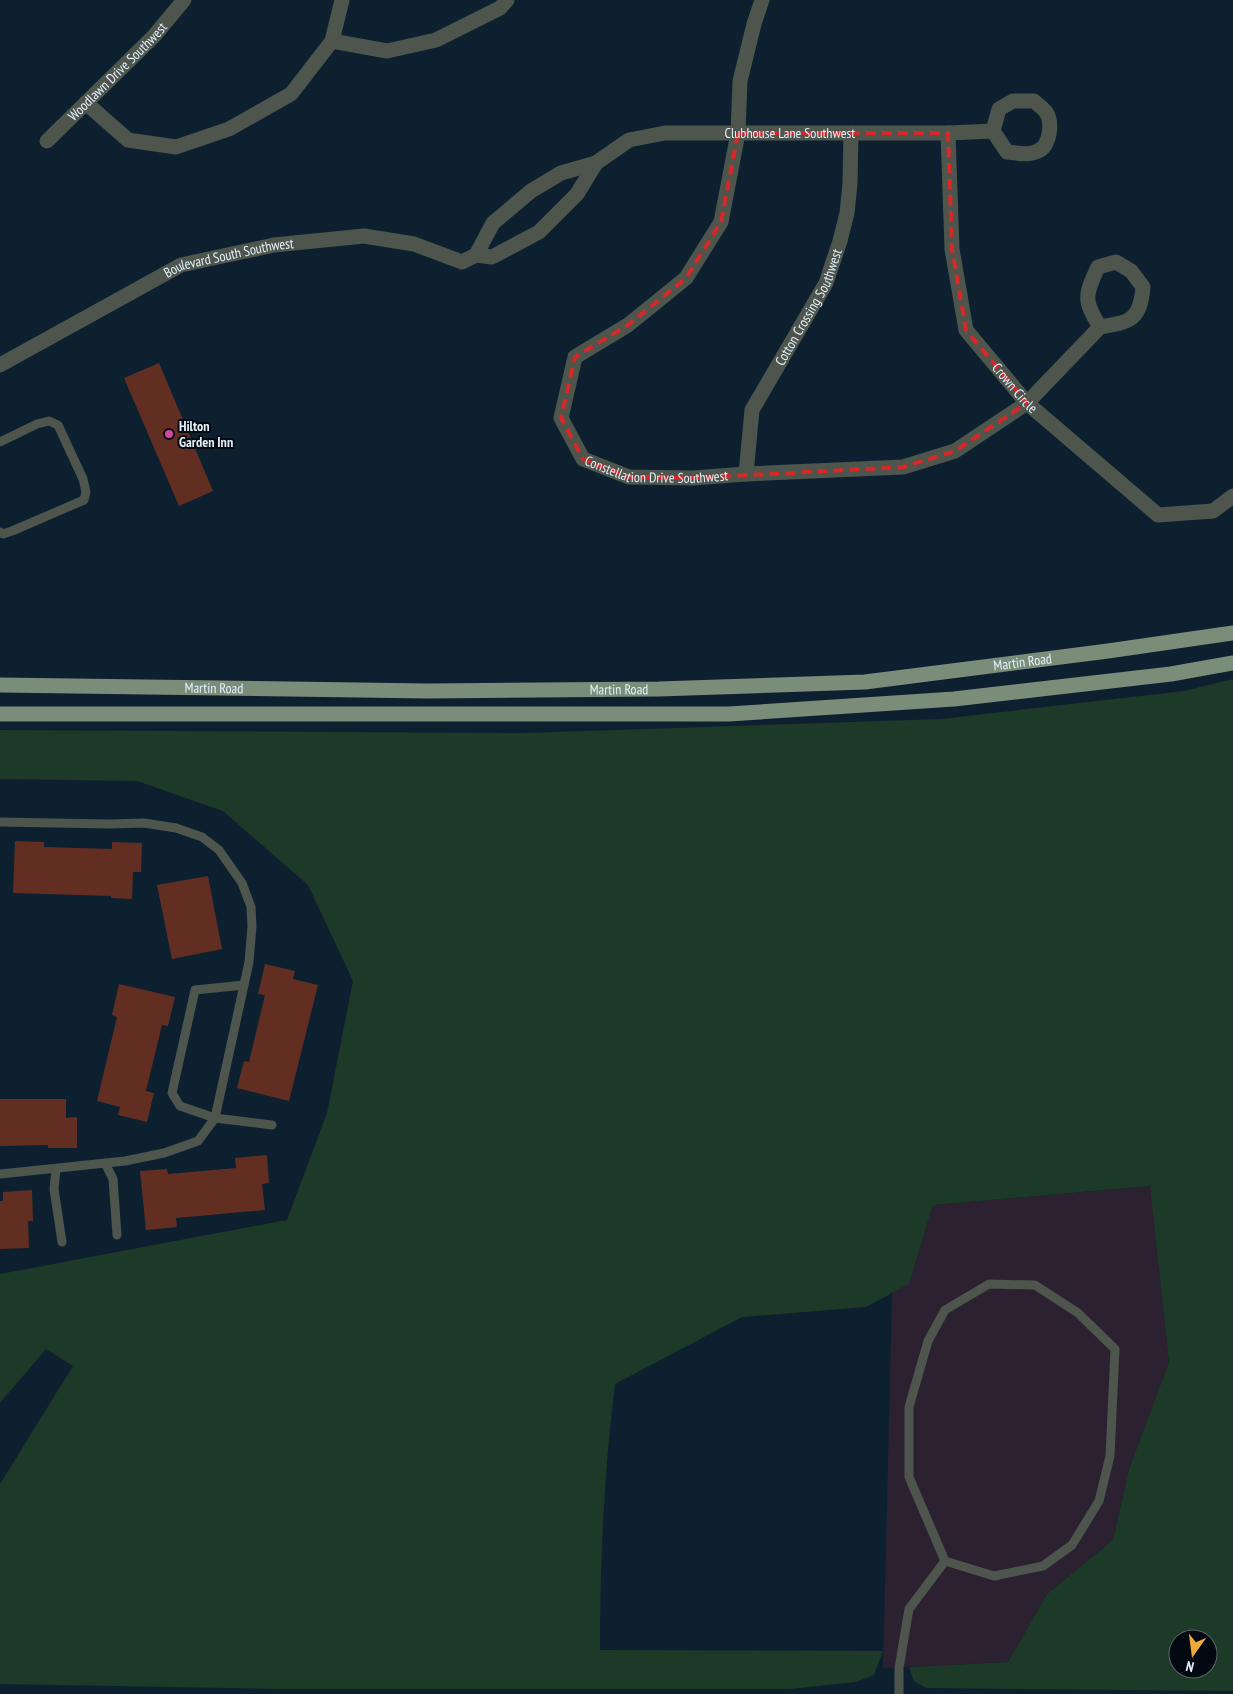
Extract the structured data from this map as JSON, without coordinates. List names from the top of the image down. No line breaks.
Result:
{"streets":{"main road":["Martin Road"],"street":["Woodlawn Drive Southwest","Clubhouse Lane Southwest","Boulevard South Southwest","Cotton Crossing Southwest","Crown Circle","Constellation Drive Southwest"]},"crossings":[["Clubhouse Lane Southwest","Boulevard South Southwest"],["Clubhouse Lane Southwest","Cotton Crossing Southwest"],["Clubhouse Lane Southwest","Crown Circle"],["Clubhouse Lane Southwest","Constellation Drive Southwest"],["Cotton Crossing Southwest","Constellation Drive Southwest"],["Crown Circle","Constellation Drive Southwest"]],"places":["Hilton Garden Inn"],"north":"bottom"}
